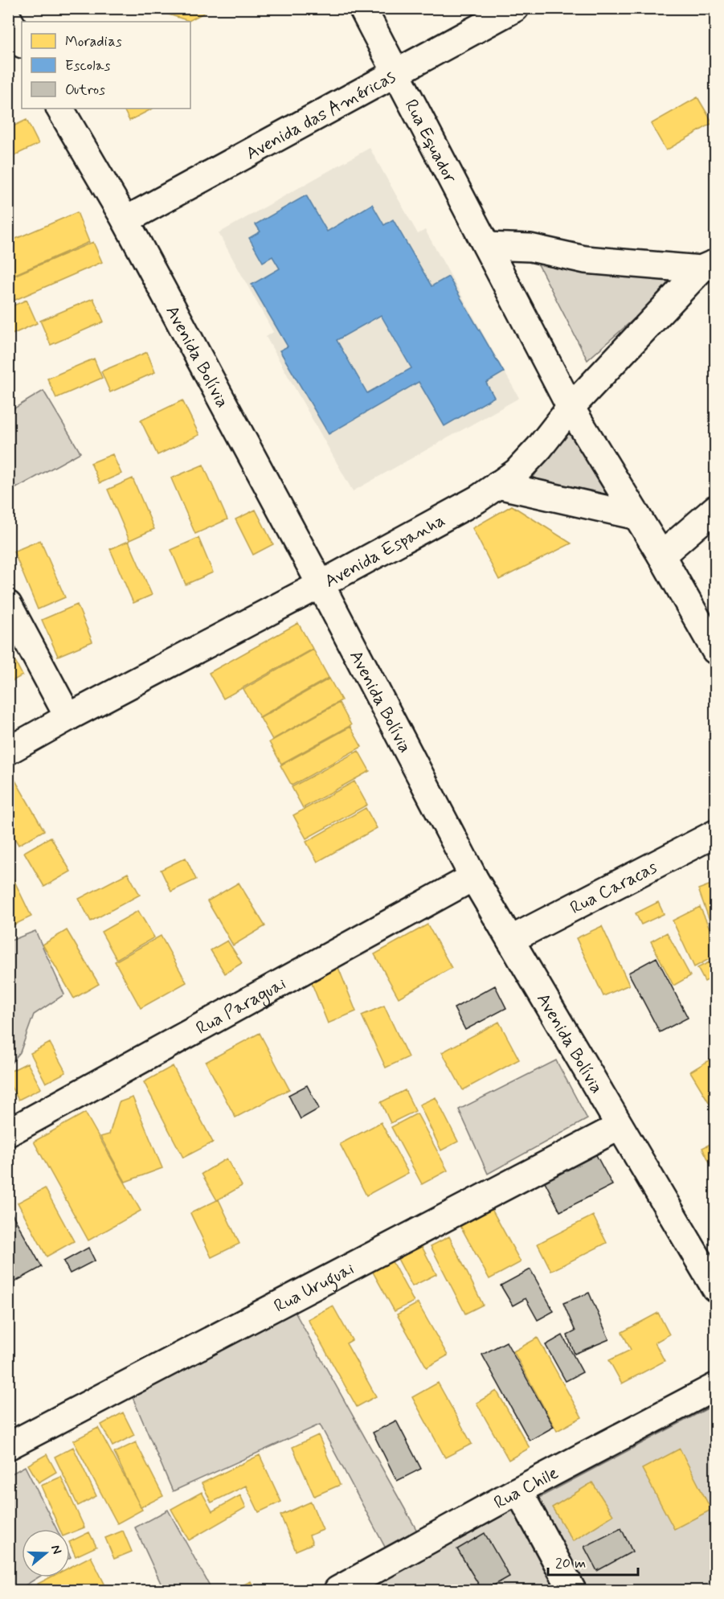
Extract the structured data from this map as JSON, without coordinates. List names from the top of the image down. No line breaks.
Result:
{"streets":{"street":["Avenida das Américas","Rua Equador","Avenida Bolívia","Avenida Espanha","Rua Caracas","Rua Paraguai","Rua Uruguai","Rua Chile"]},"crossings":[["Avenida das Américas","Rua Equador"],["Avenida das Américas","Avenida Bolívia"],["Rua Equador","Avenida Espanha"],["Avenida Bolívia","Avenida Espanha"],["Avenida Bolívia","Rua Caracas"],["Avenida Bolívia","Rua Paraguai"],["Avenida Bolívia","Rua Uruguai"]],"legend":["Moradias","Escolas","Outros"],"scale_bar":"20 m","north":"right"}
